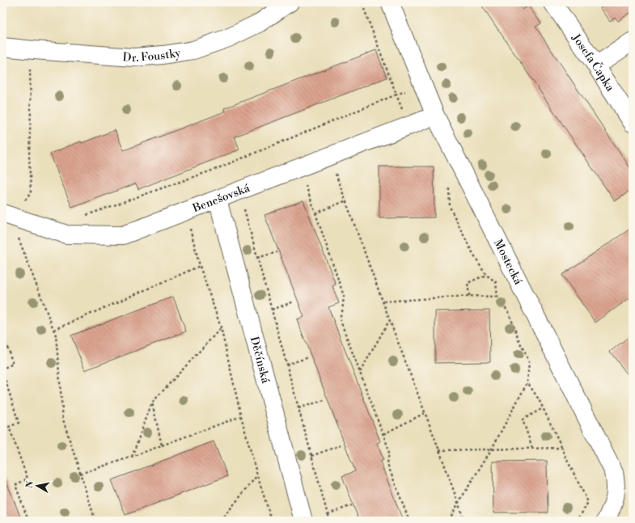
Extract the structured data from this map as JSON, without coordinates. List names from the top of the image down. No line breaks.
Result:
{"streets":{"street":["Dr. Foustky","Josefa Čapka","Benešovská","Mostecká","Děčínská"]},"crossings":[["Benešovská","Mostecká"],["Benešovská","Děčínská"]],"north":"left"}
